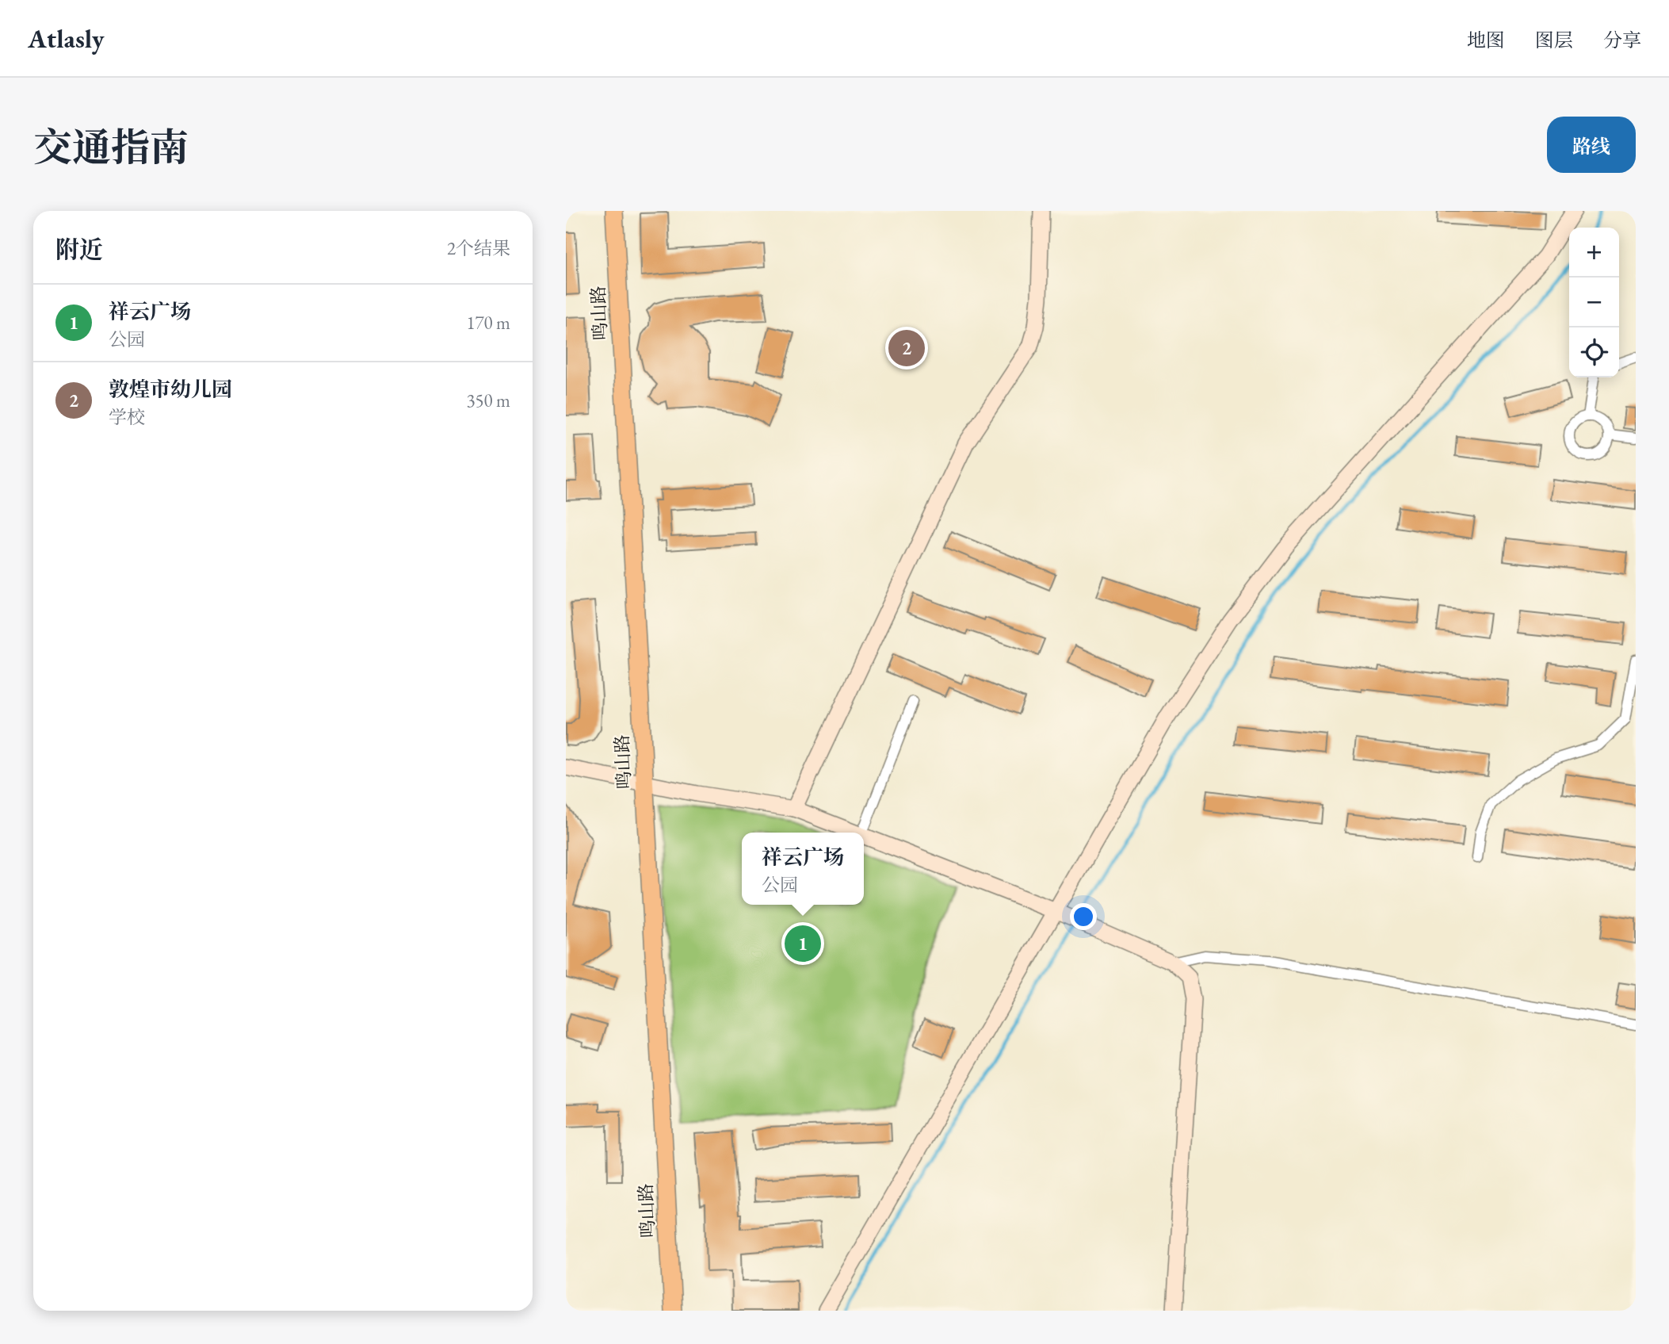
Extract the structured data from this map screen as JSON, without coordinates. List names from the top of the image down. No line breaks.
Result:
{"streets":{"main road":["鸣山路"]},"page":{"header":"Atlasly","nav":["地图","图层","分享"],"title":"交通指南","buttons":"路线","heading":["附近","2个结果"],"map_buttons":["+","−"],"list":[{"mark":"1","name":"祥云广场","note":"公园","value":"170 m"},{"mark":"2","name":"敦煌市幼儿园","note":"学校","value":"350 m"}],"pins":["2","1"],"popup":["祥云广场","公园"]}}
